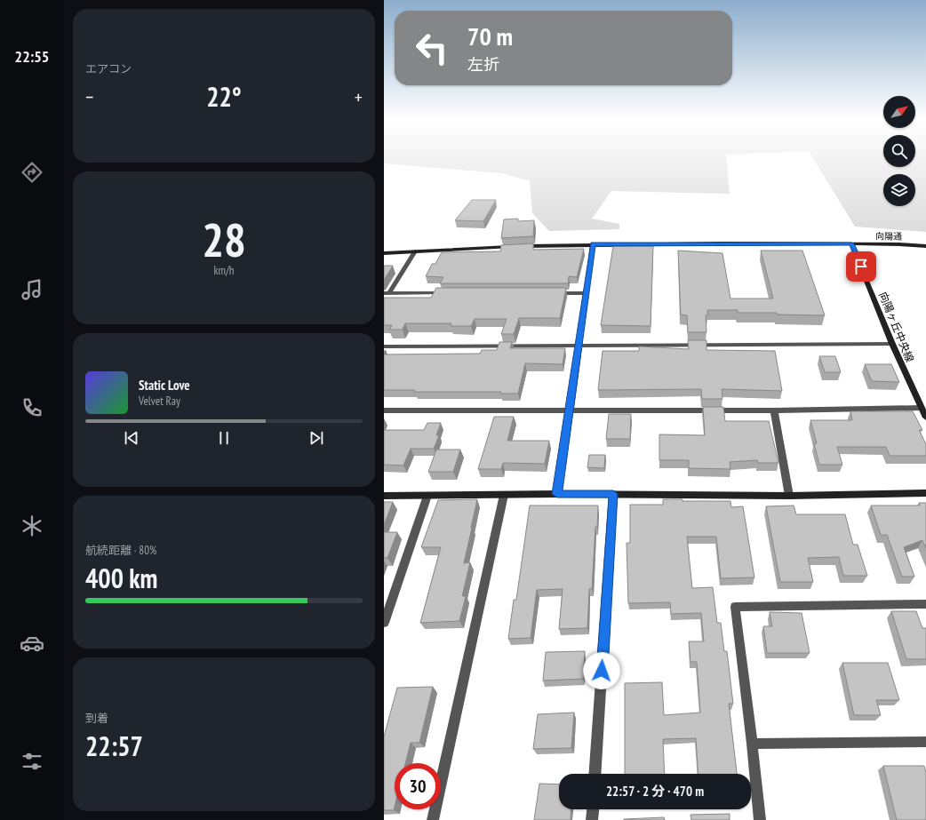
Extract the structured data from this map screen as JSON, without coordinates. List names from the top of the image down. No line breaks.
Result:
{"streets":{"street":["向陽通","向陽ヶ丘中央線"]},"crossings":[["向陽通","向陽ヶ丘中央線"]],"north":"top right","page":{"tabs":"22:55","tile":["エアコン",["28","km/h"],["航続距離 · 80%","400 km"],["到着","22:57"]],"turn":["70 m","左折"],"heat":["−","22°","+"],"song":["Static Love","Velvet Ray"],"limit":"30","trip":"22:57 · 2 分 · 470 m"}}
